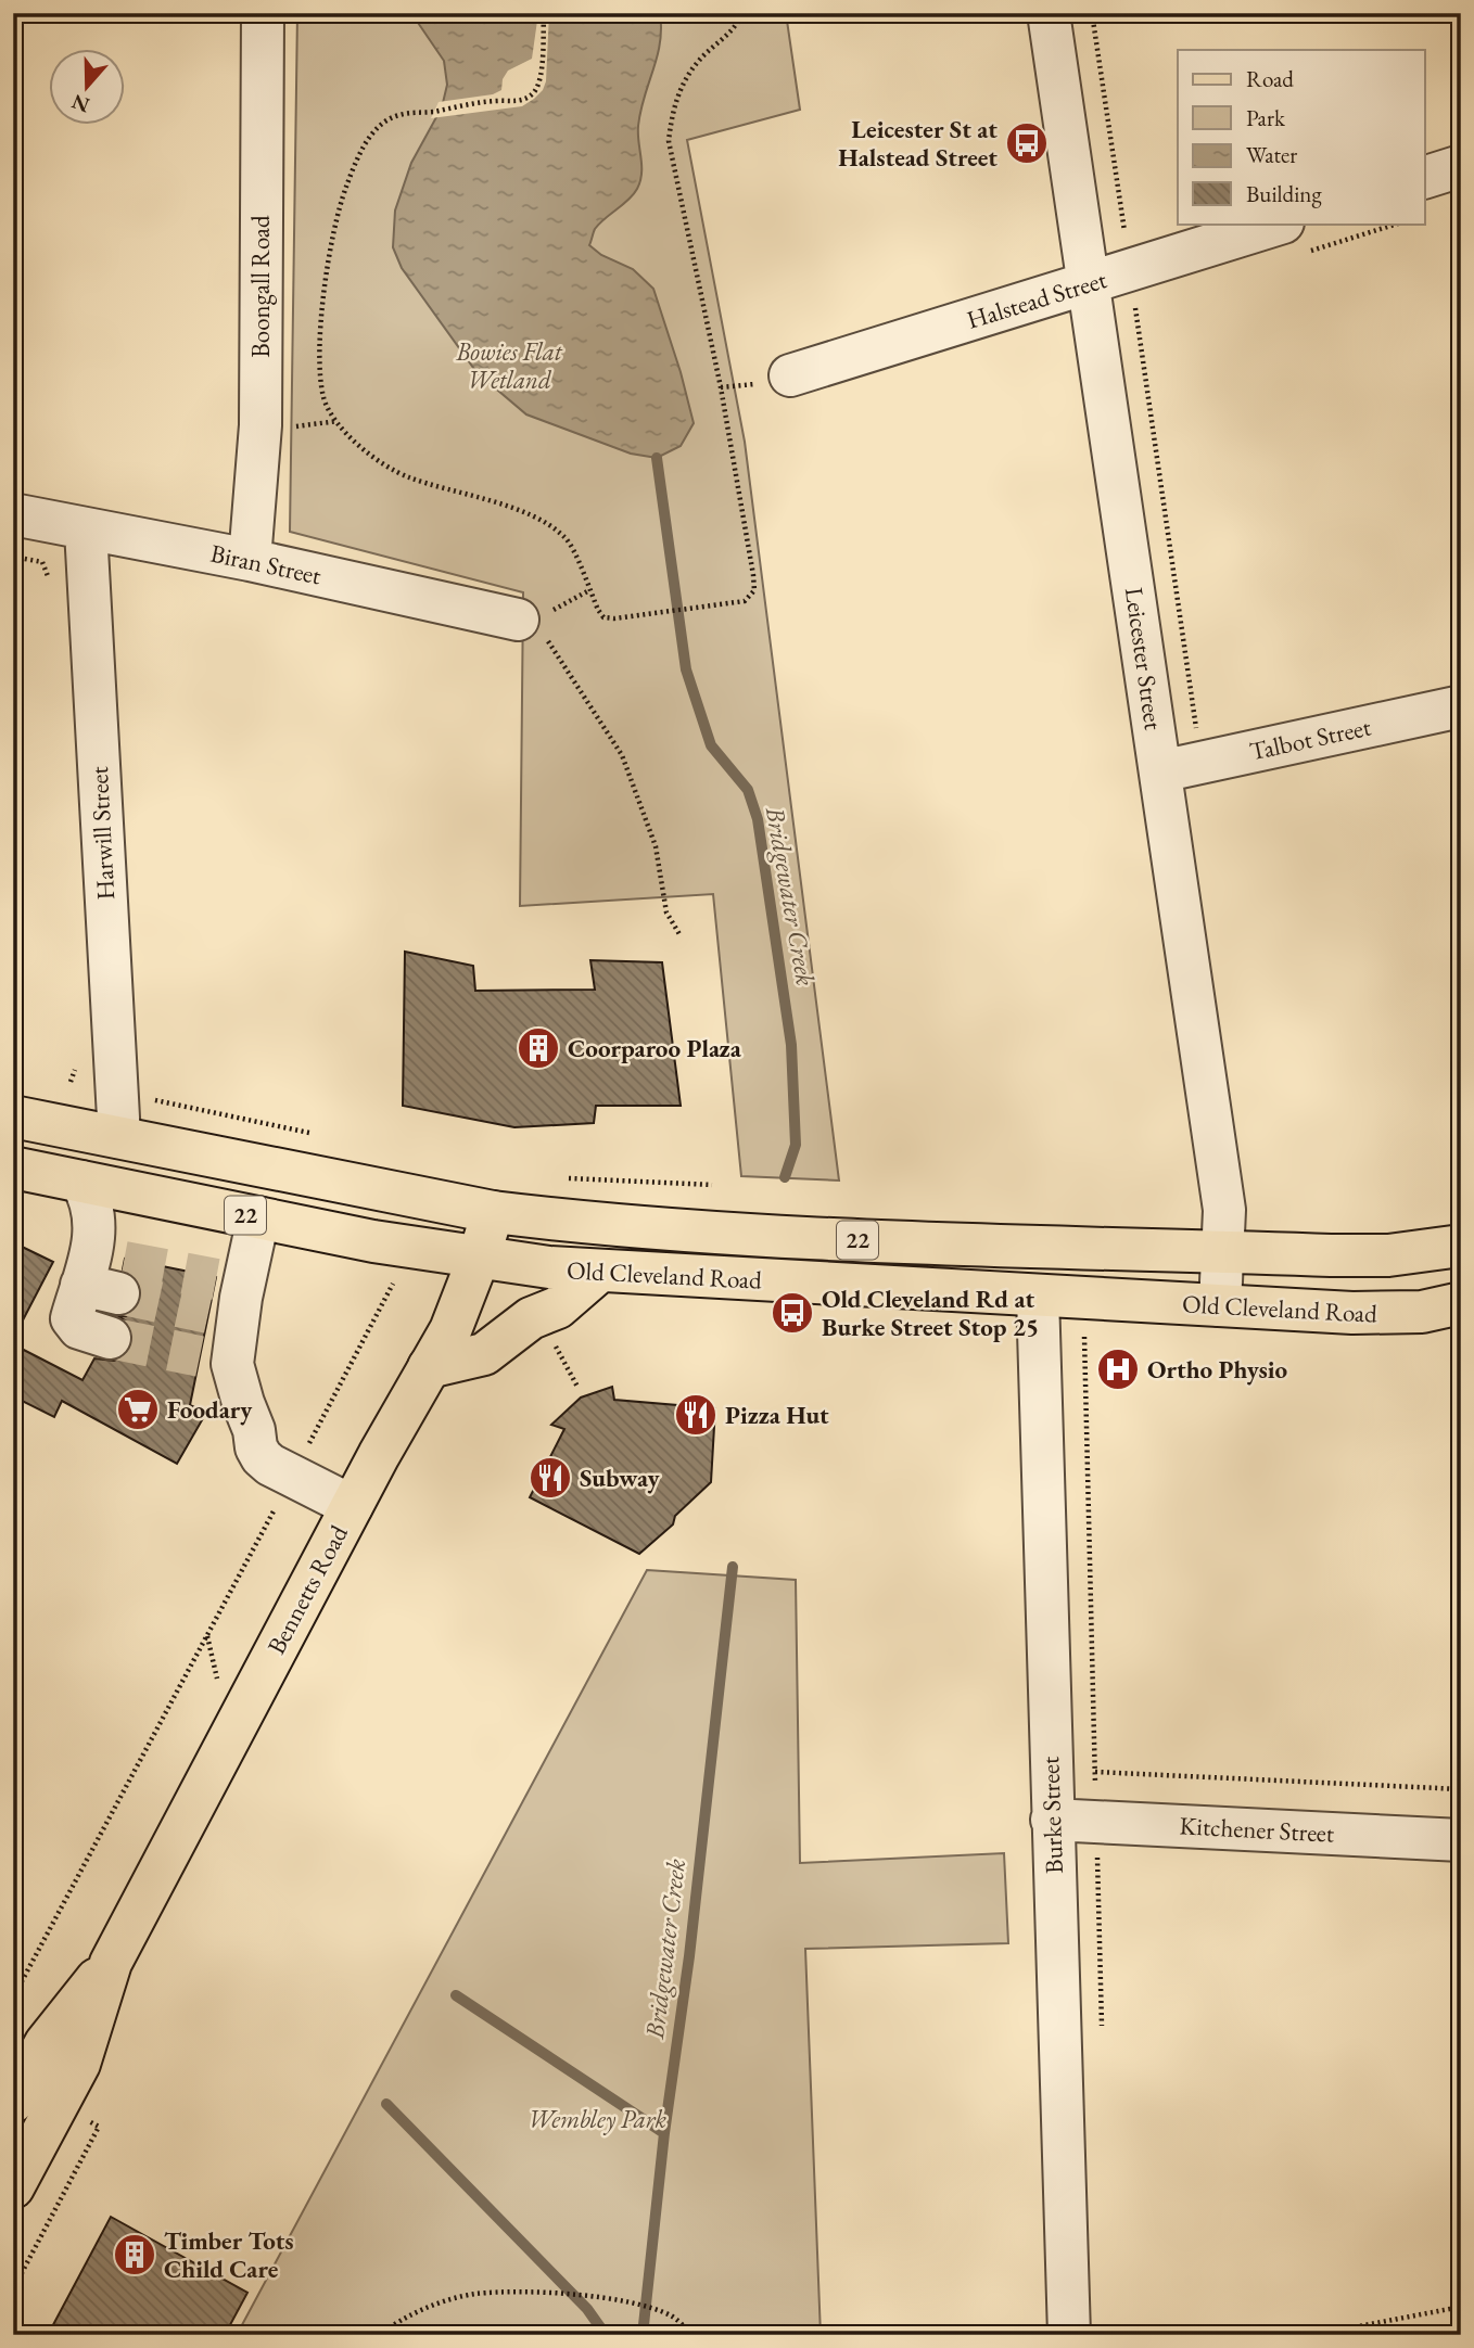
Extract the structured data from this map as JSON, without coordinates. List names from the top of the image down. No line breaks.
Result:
{"streets":{"main road":["22","Old Cleveland Road","Bennetts Road"],"street":["Boongall Road","Halstead Street","Biran Street","Leicester Street","Talbot Street","Harwill Street","Burke Street","Kitchener Street"]},"crossings":[["Boongall Road","Biran Street"],["Halstead Street","Leicester Street"],["Biran Street","Harwill Street"],["Leicester Street","Talbot Street"],["Leicester Street","Old Cleveland Road"],["Harwill Street","Old Cleveland Road"],["Old Cleveland Road","Bennetts Road"],["Old Cleveland Road","Burke Street"],["Burke Street","Kitchener Street"]],"water":["Bridgewater Creek"],"parks":["Bowies Flat Wetland","Wembley Park"],"places":{"bus stop":["Leicester St at Halstead Street","Old Cleveland Rd at Burke Street Stop 25"],"building":["Coorparoo Plaza","Timber Tots Child Care"],"hospital":["Ortho Physio"],"supermarket":["Foodary"],"restaurant":["Pizza Hut","Subway"]},"legend":["Road","Park","Water","Building"],"north":"bottom"}
